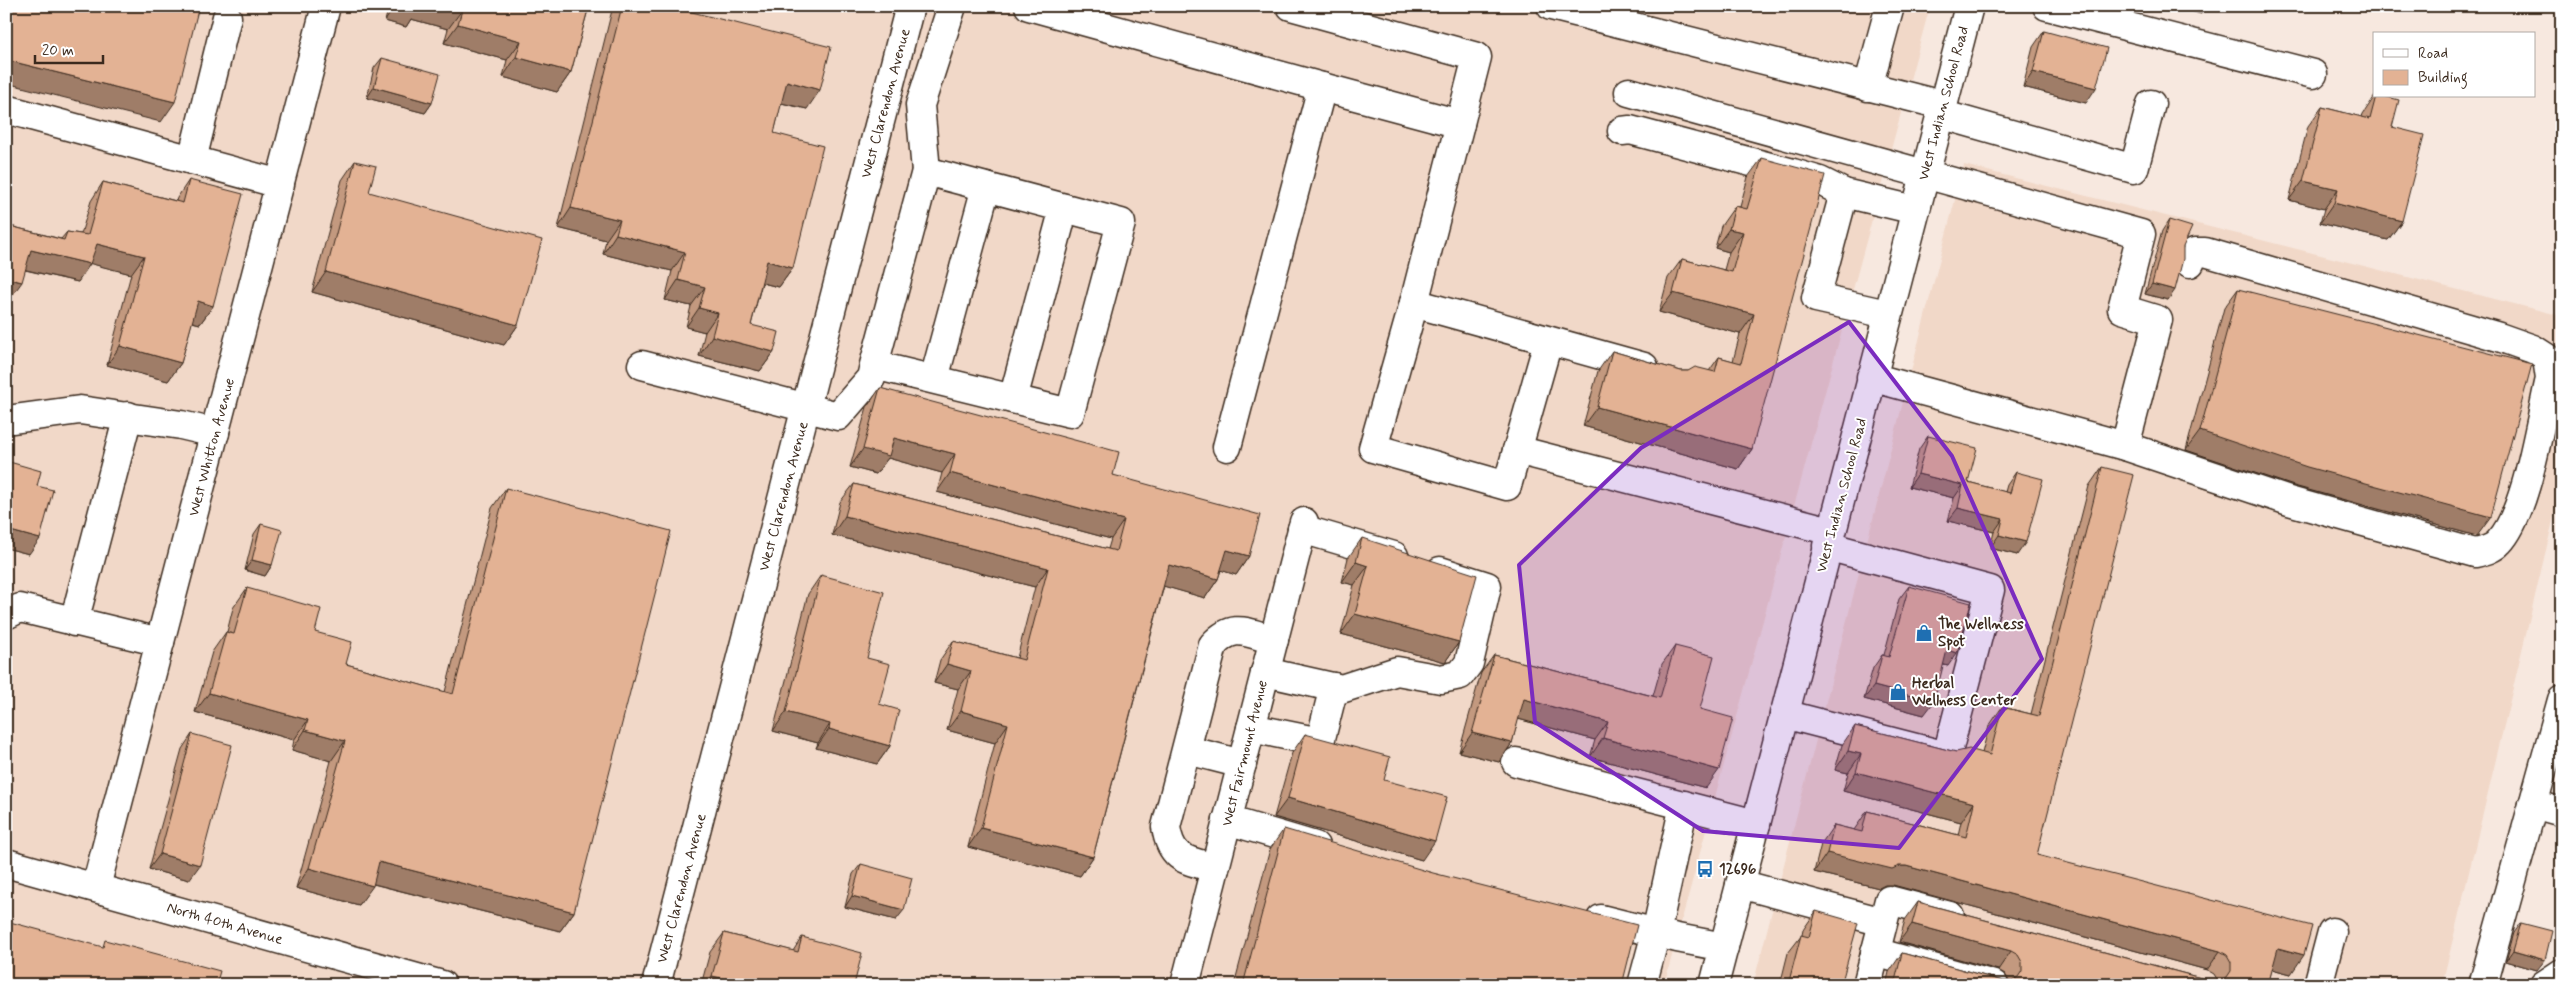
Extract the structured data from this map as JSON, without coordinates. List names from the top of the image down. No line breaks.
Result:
{"streets":{"street":["West Clarendon Avenue","West Indian School Road","West Whitton Avenue","West Fairmount Avenue","North 40th Avenue"]},"crossings":[["West Whitton Avenue","North 40th Avenue"]],"places":{"shop":["The Wellness Spot","Herbal Wellness Center"],"bus stop":["12696"]},"legend":["Road","Building"],"scale_bar":"20 m"}
